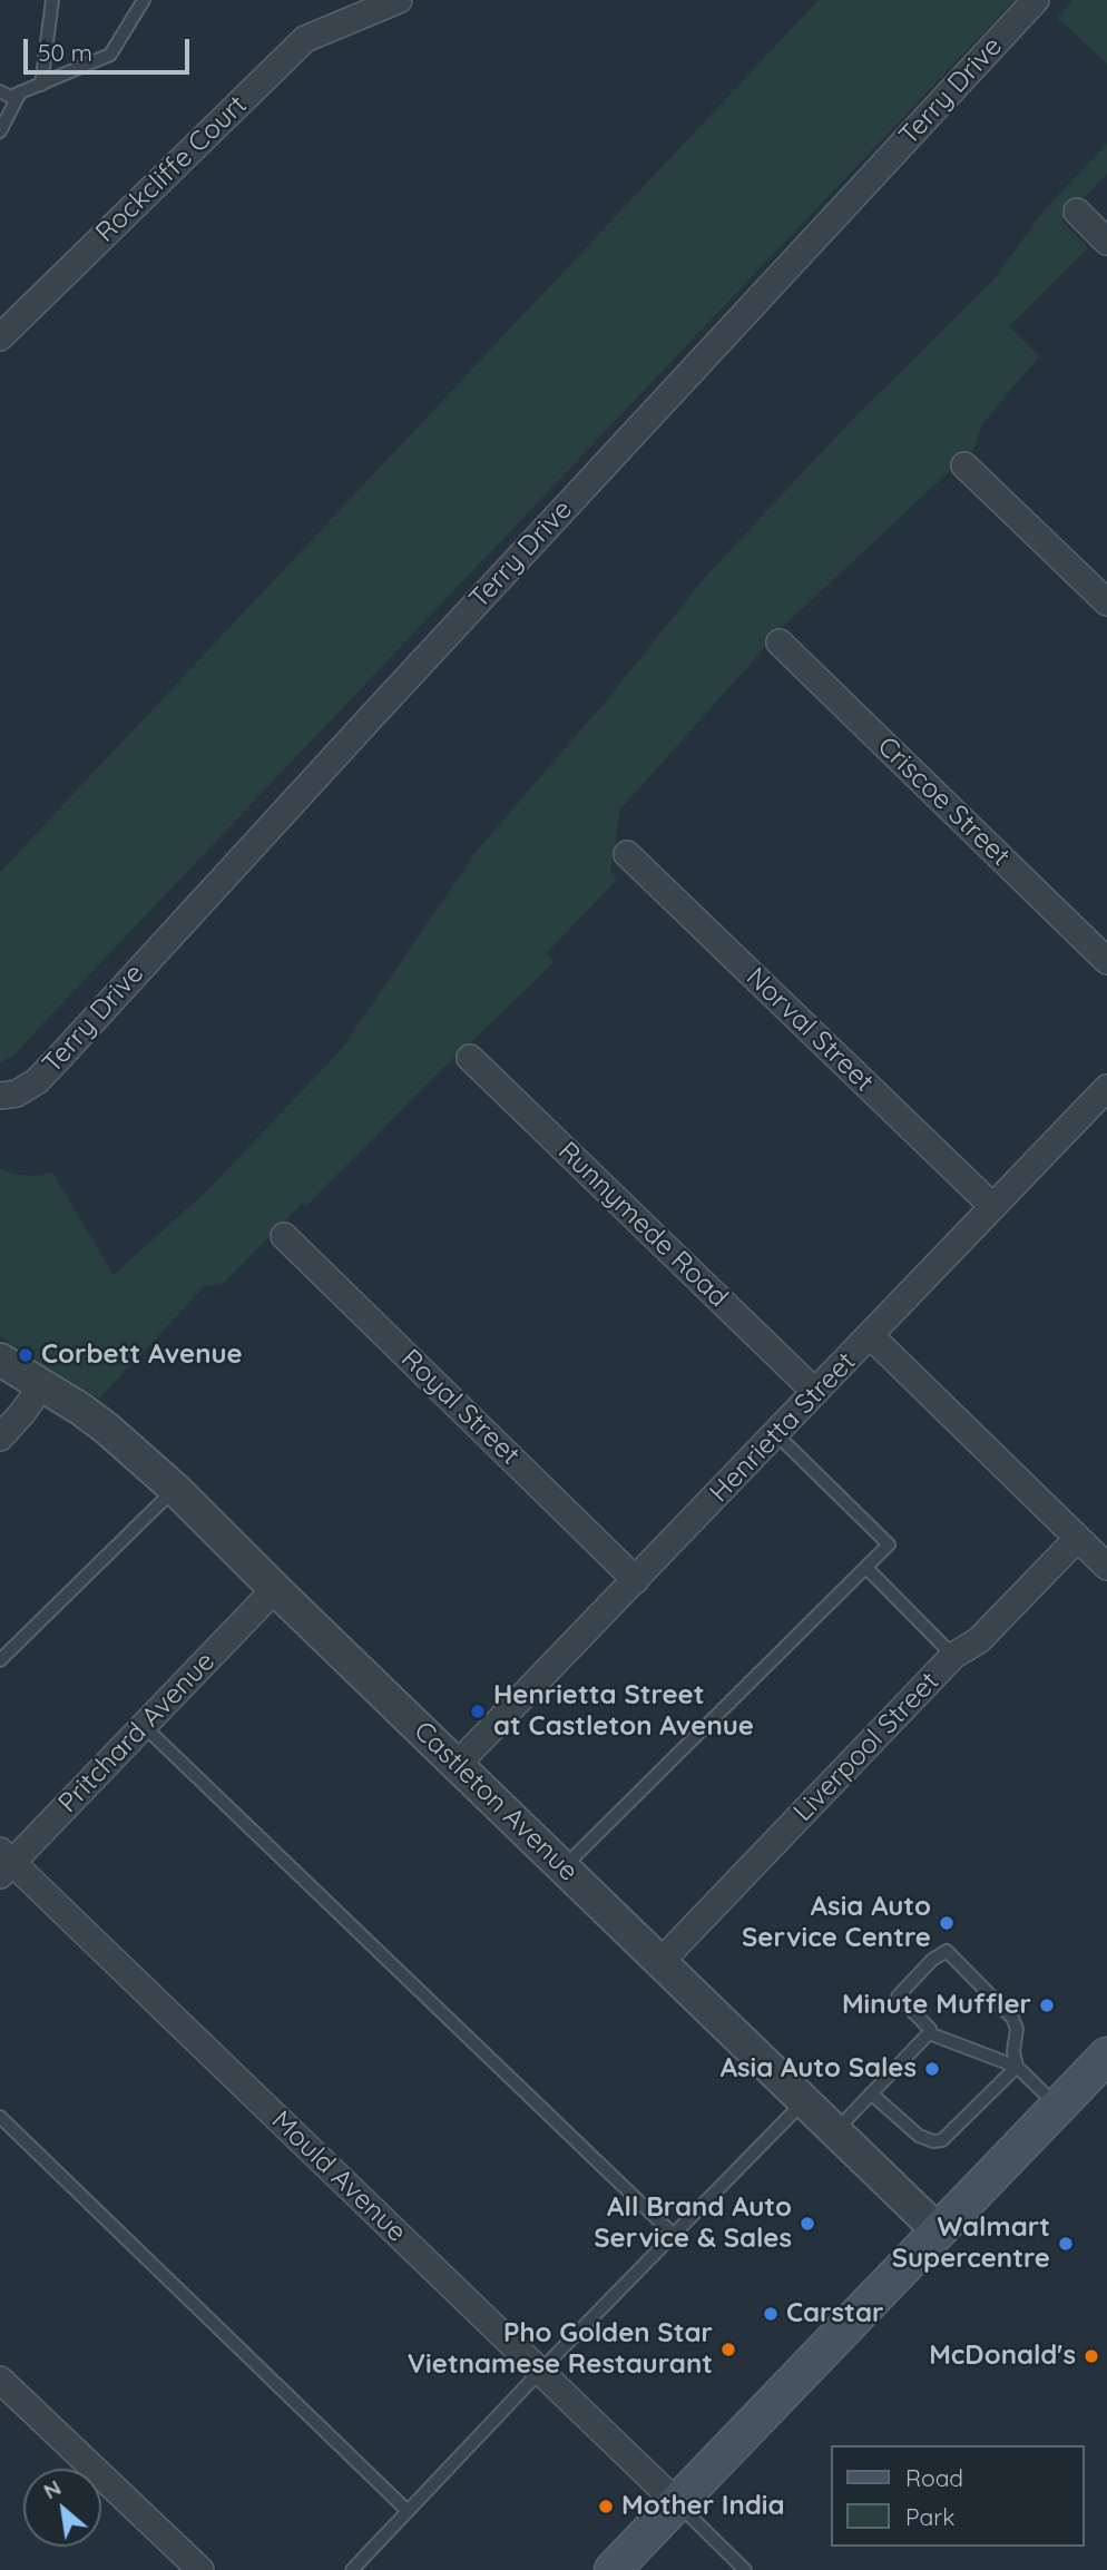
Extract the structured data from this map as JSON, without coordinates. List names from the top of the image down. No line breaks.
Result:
{"streets":{"street":["Terry Drive","Rockcliffe Court","Criscoe Street","Norval Street","Runnymede Road","Royal Street","Henrietta Street","Pritchard Avenue","Liverpool Street","Castleton Avenue","Mould Avenue"]},"crossings":[["Norval Street","Henrietta Street"],["Runnymede Road","Henrietta Street"],["Royal Street","Henrietta Street"],["Henrietta Street","Castleton Avenue"],["Pritchard Avenue","Castleton Avenue"],["Pritchard Avenue","Mould Avenue"],["Liverpool Street","Castleton Avenue"]],"places":["Corbett Avenue","Henrietta Street at Castleton Avenue","Asia Auto Service Centre","Minute Muffler","Asia Auto Sales","All Brand Auto Service & Sales","Walmart Supercentre","Carstar","Pho Golden Star Vietnamese Restaurant","McDonald's","Mother India"],"legend":["Road","Park"],"scale_bar":"50 m","north":"top left"}
